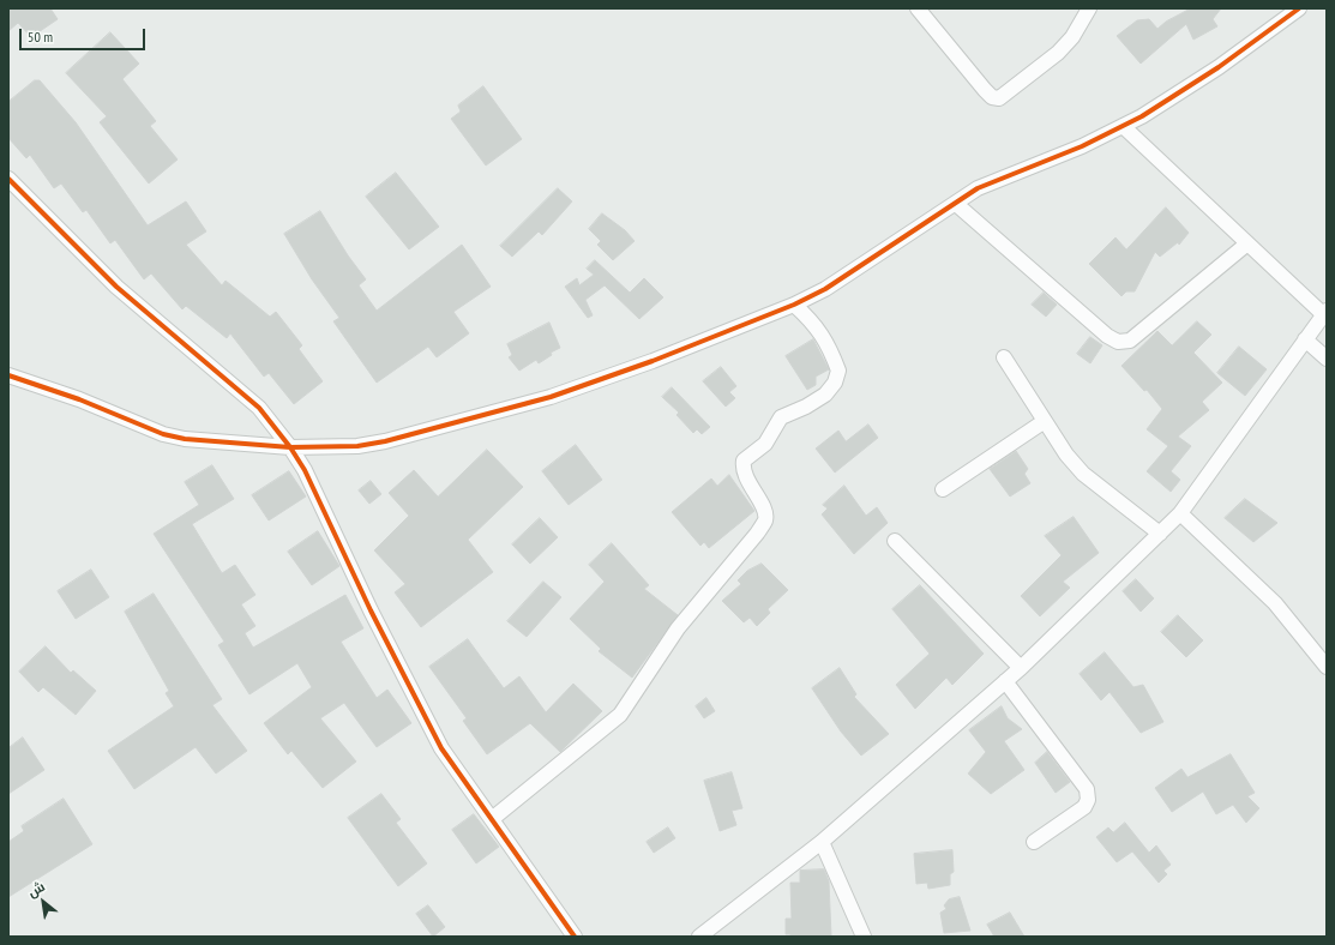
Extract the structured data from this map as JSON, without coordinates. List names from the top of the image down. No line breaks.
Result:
{"scale_bar":"50 m","north":"top left"}
